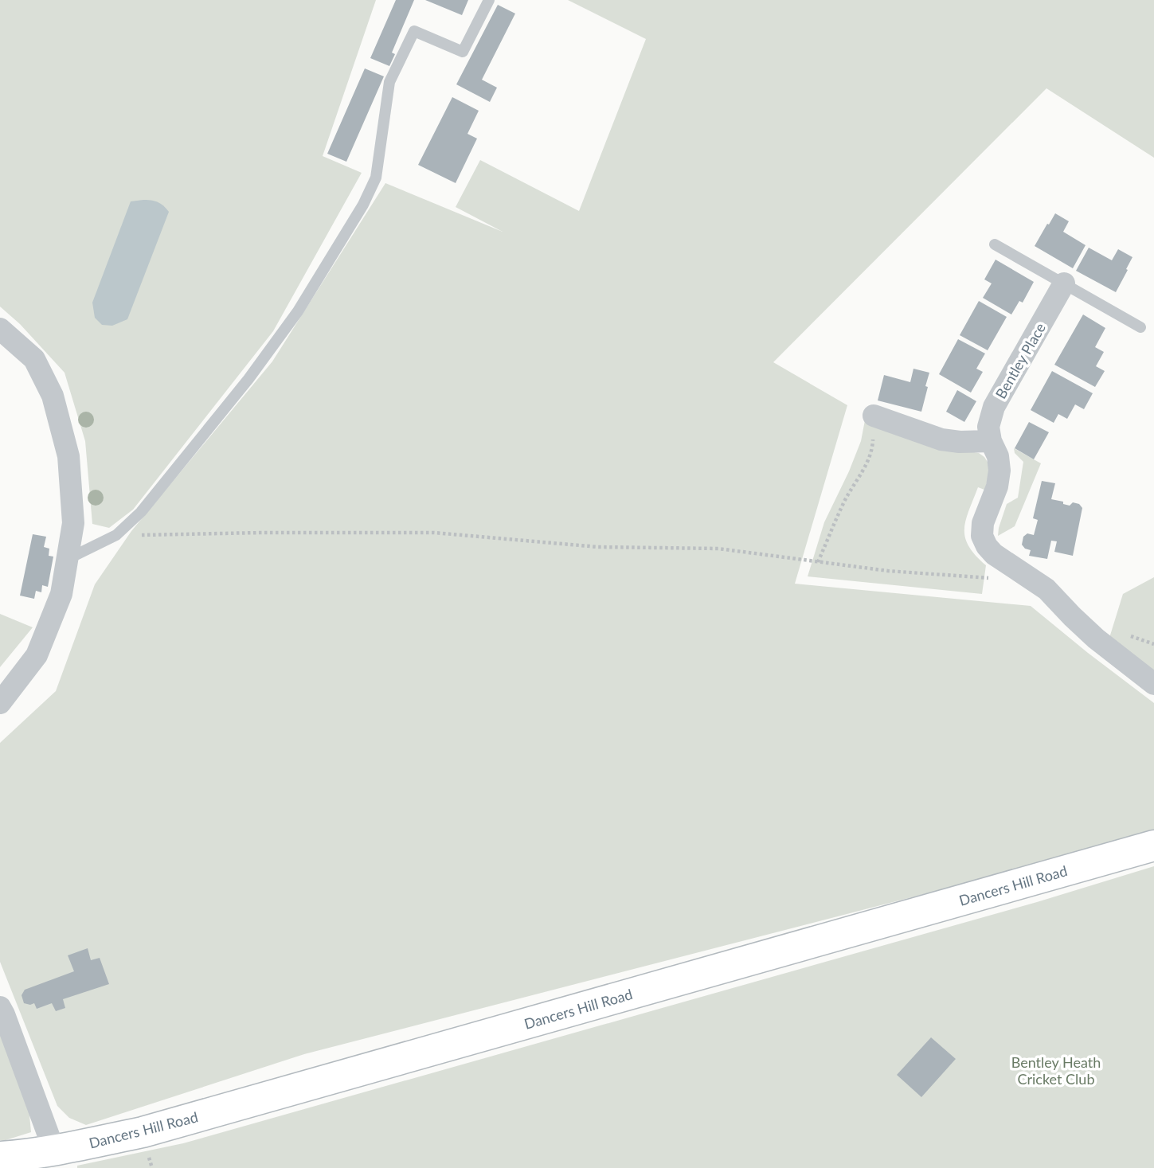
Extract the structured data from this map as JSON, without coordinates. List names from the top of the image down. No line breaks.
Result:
{"streets":{"street":["Bentley Place","Dancers Hill Road"]},"parks":["Bentley Heath Cricket Club"]}
